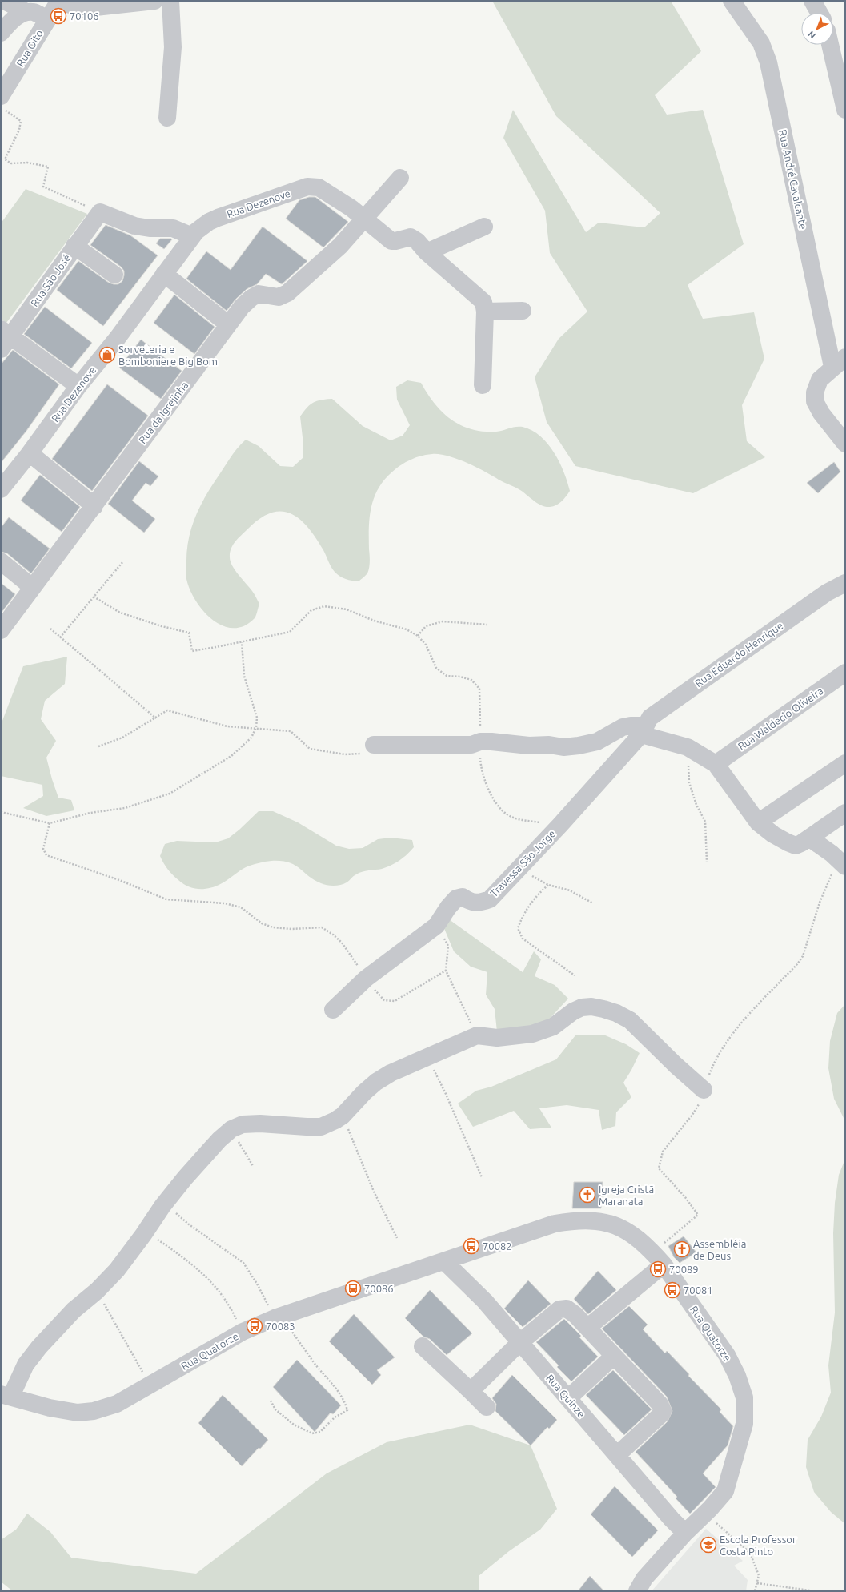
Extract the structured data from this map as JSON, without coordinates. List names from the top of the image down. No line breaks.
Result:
{"streets":{"street":["Rua Oito","Rua André Cavalcante","Rua Dezenove","Rua São José","Rua da Igrejinha","Rua Eduardo Henrique","Rua Waldecio Oliveira","Travessa São Jorge","Rua Quatorze","Rua Quinze"]},"crossings":[["Rua Dezenove","Rua da Igrejinha"],["Rua Eduardo Henrique","Travessa São Jorge"],["Rua Quatorze","Rua Quinze"]],"places":{"bus stop":["70106","70082","70089","70086","70081","70083"],"shop":["Sorveteria e Bomboniere Big Bom"],"church":["Igreja Cristã Maranata","Assembléia de Deus"],"school or university":["Escola Professor Costa Pinto"]},"north":"bottom left"}
